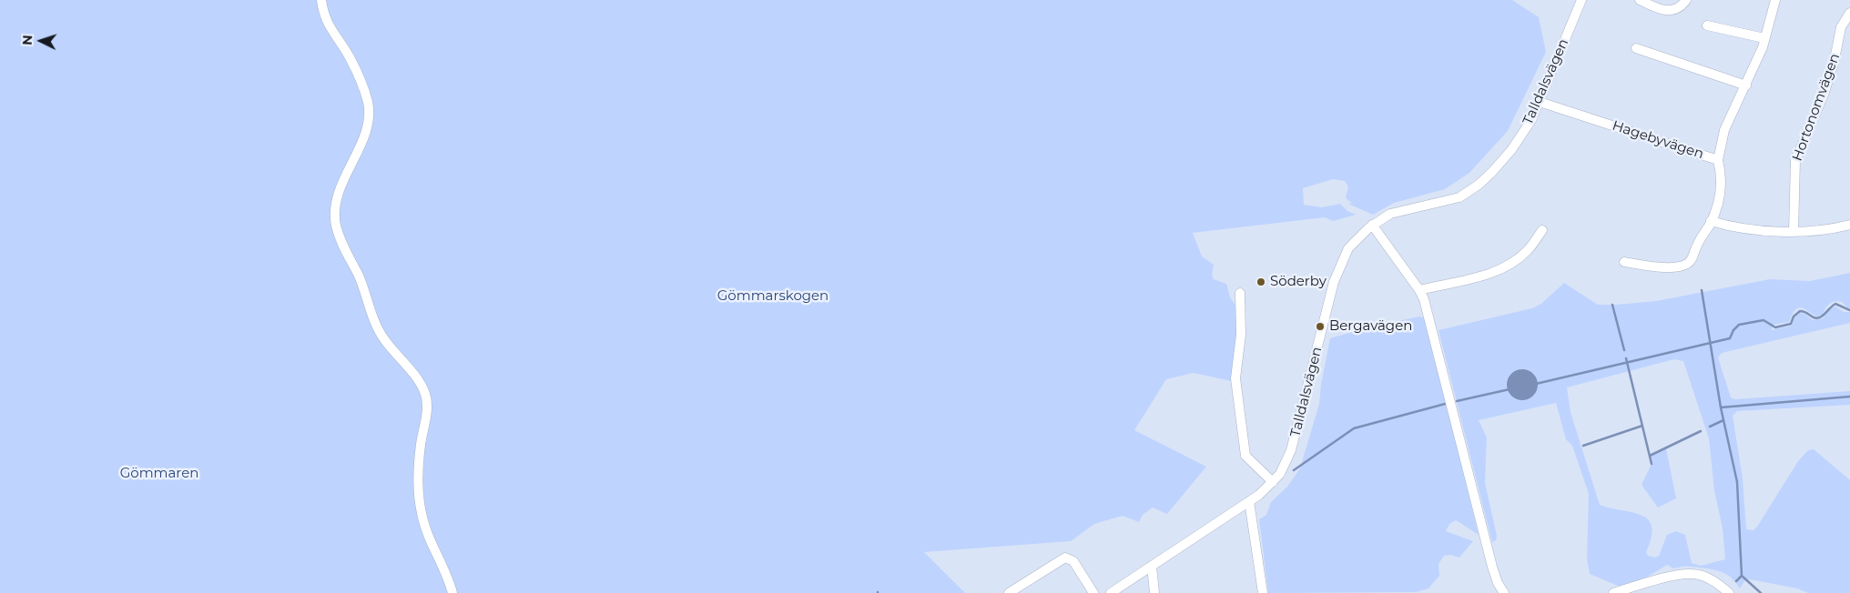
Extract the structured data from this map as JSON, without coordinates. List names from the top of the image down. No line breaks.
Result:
{"streets":{"street":["Talldalsvägen","Hortonomvägen","Hagebyvägen"]},"crossings":[["Talldalsvägen","Hagebyvägen"]],"parks":["Gömmarskogen","Gömmaren"],"places":["Söderby","Bergavägen"],"north":"left"}
